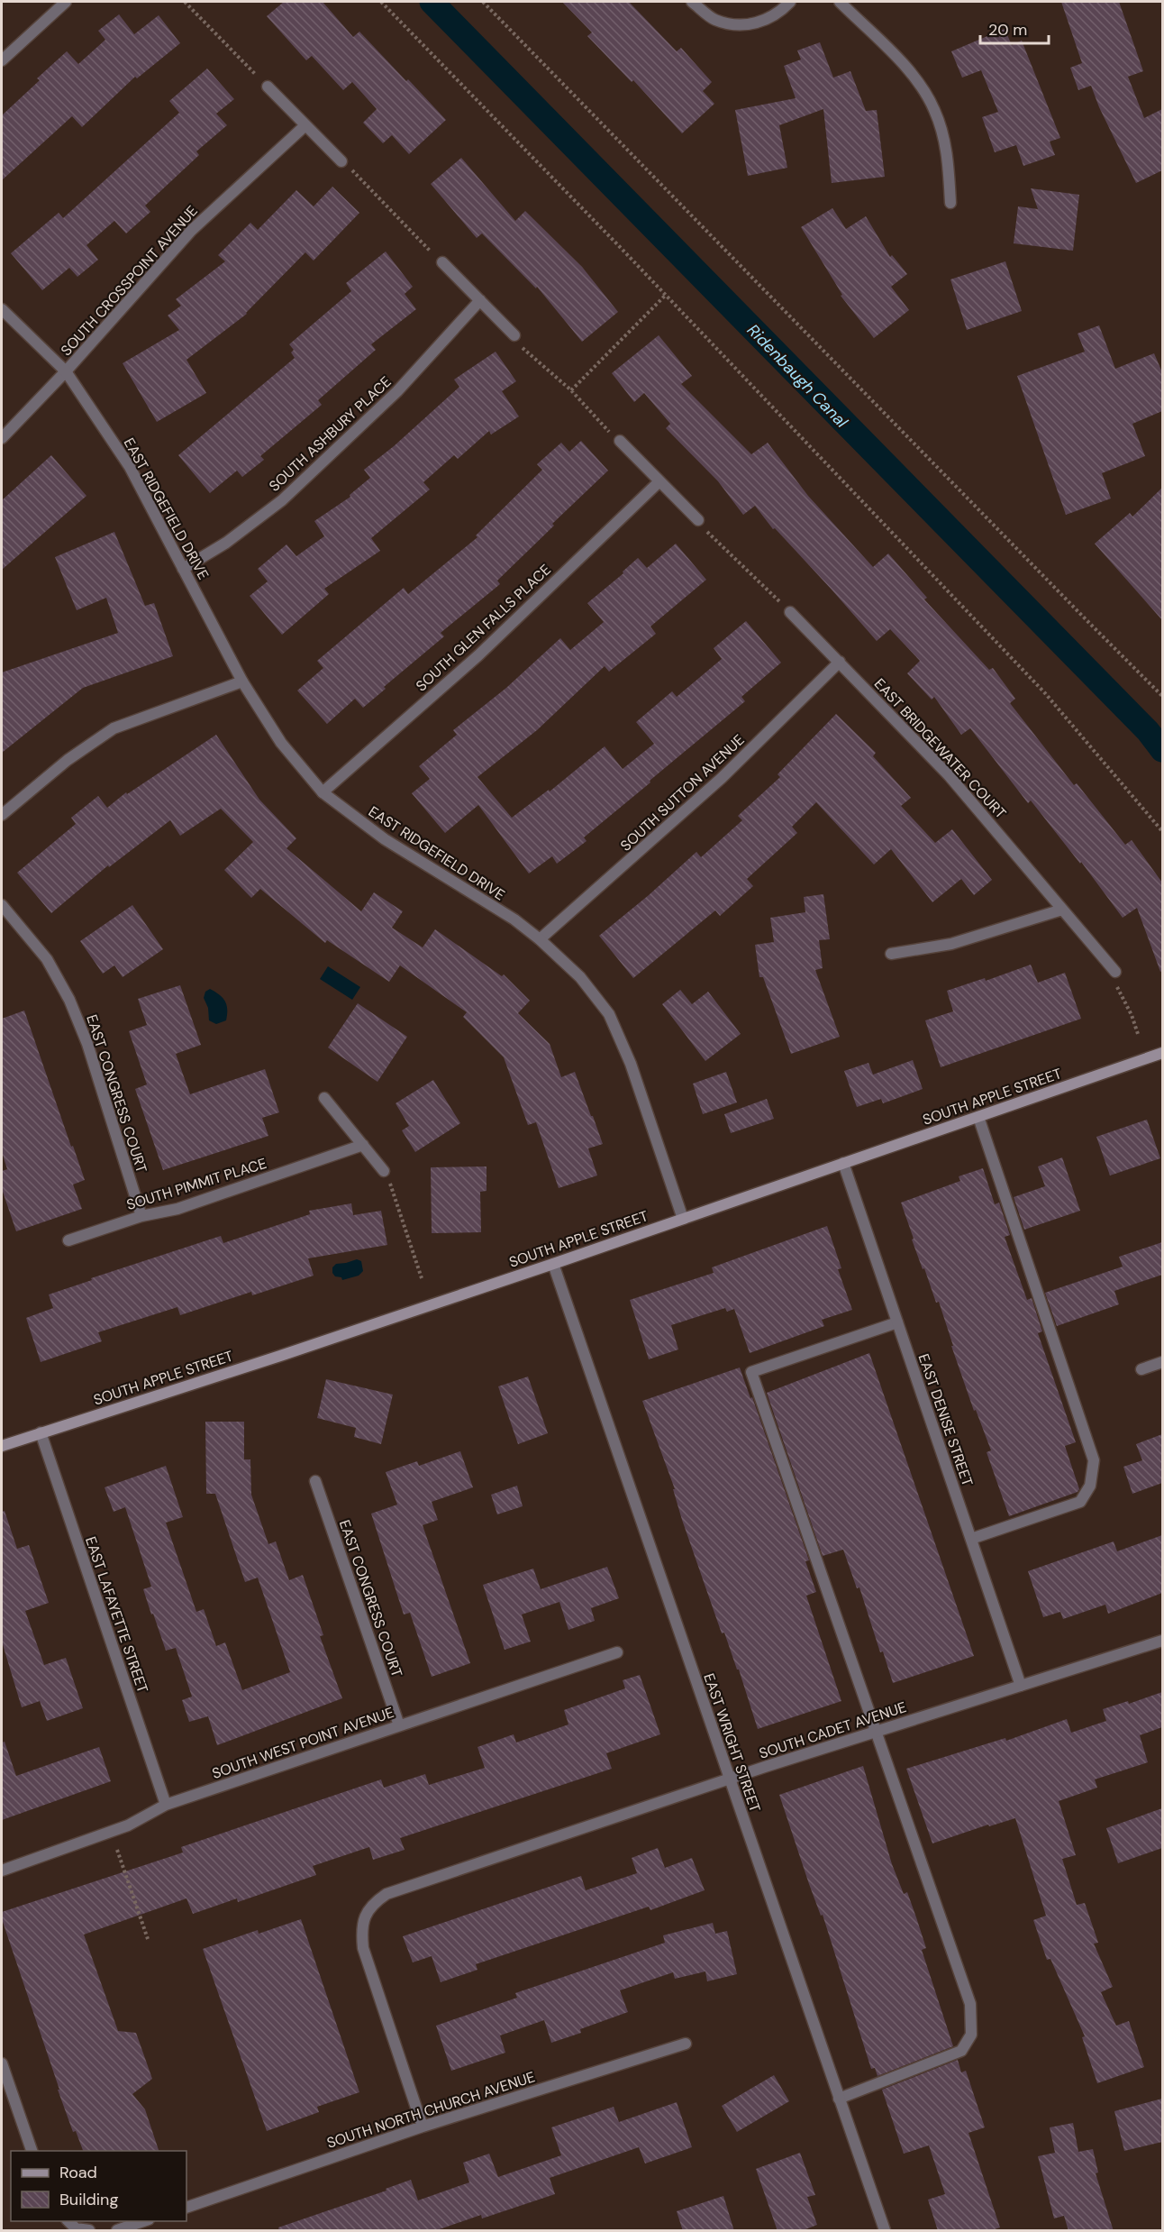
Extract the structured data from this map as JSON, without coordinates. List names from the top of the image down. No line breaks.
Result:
{"streets":{"main road":["SOUTH APPLE STREET"],"street":["SOUTH CROSSPOINT AVENUE","SOUTH ASHBURY PLACE","EAST RIDGEFIELD DRIVE","SOUTH GLEN FALLS PLACE","EAST BRIDGEWATER COURT","SOUTH SUTTON AVENUE","EAST CONGRESS COURT","SOUTH PIMMIT PLACE","EAST DENISE STREET","EAST LAFAYETTE STREET","SOUTH CADET AVENUE","SOUTH WEST POINT AVENUE","EAST WRIGHT STREET","SOUTH NORTH CHURCH AVENUE"]},"crossings":[["SOUTH CROSSPOINT AVENUE","EAST RIDGEFIELD DRIVE"],["SOUTH ASHBURY PLACE","EAST RIDGEFIELD DRIVE"],["EAST RIDGEFIELD DRIVE","SOUTH GLEN FALLS PLACE"],["EAST RIDGEFIELD DRIVE","SOUTH SUTTON AVENUE"],["EAST RIDGEFIELD DRIVE","SOUTH APPLE STREET"],["EAST BRIDGEWATER COURT","SOUTH SUTTON AVENUE"],["EAST CONGRESS COURT","SOUTH PIMMIT PLACE"],["EAST CONGRESS COURT","SOUTH WEST POINT AVENUE"],["SOUTH APPLE STREET","EAST DENISE STREET"],["SOUTH APPLE STREET","EAST LAFAYETTE STREET"],["SOUTH APPLE STREET","EAST WRIGHT STREET"],["EAST DENISE STREET","SOUTH CADET AVENUE"],["EAST LAFAYETTE STREET","SOUTH WEST POINT AVENUE"],["SOUTH CADET AVENUE","EAST WRIGHT STREET"],["SOUTH CADET AVENUE","SOUTH NORTH CHURCH AVENUE"]],"water":["Ridenbaugh Canal"],"legend":["Road","Building"],"scale_bar":"20 m"}
